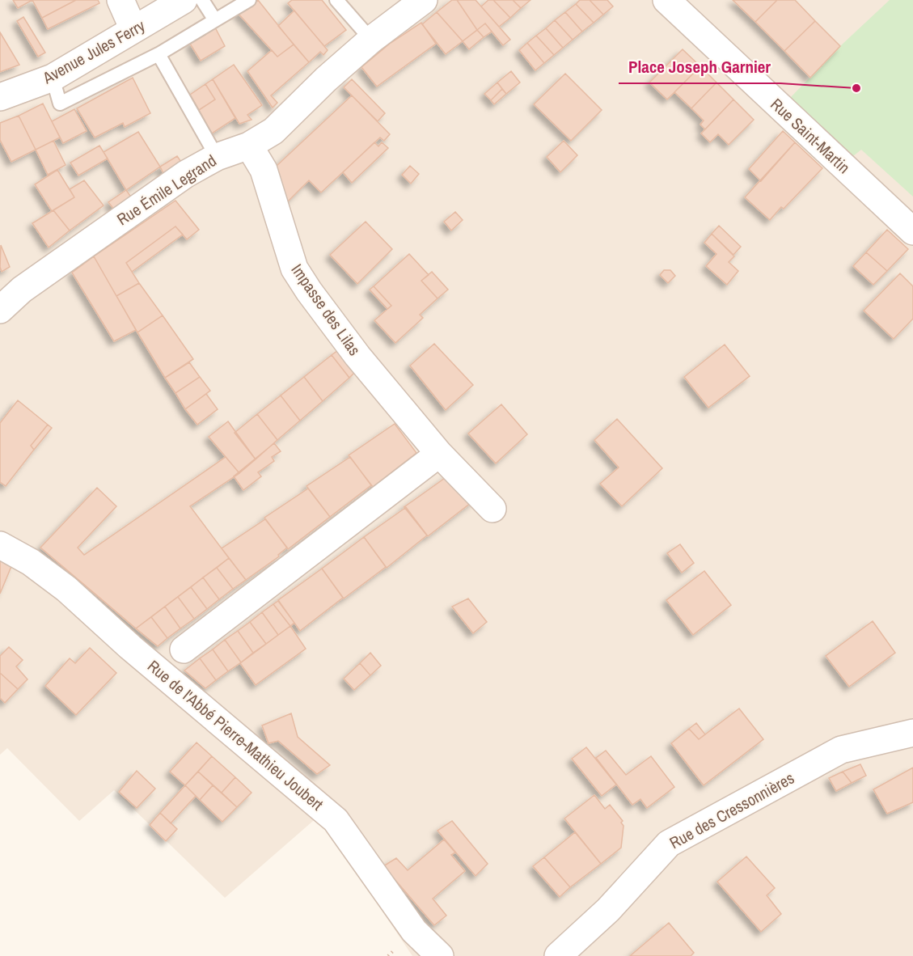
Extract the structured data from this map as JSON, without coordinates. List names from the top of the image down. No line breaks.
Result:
{"streets":{"street":["Avenue Jules Ferry","Rue Saint-Martin","Rue Émile Legrand","Impasse des Lilas","Rue de l'Abbé Pierre-Mathieu Joubert","Rue des Cressonnières"]},"crossings":[["Rue Émile Legrand","Impasse des Lilas"]],"places":["Place Joseph Garnier"]}
